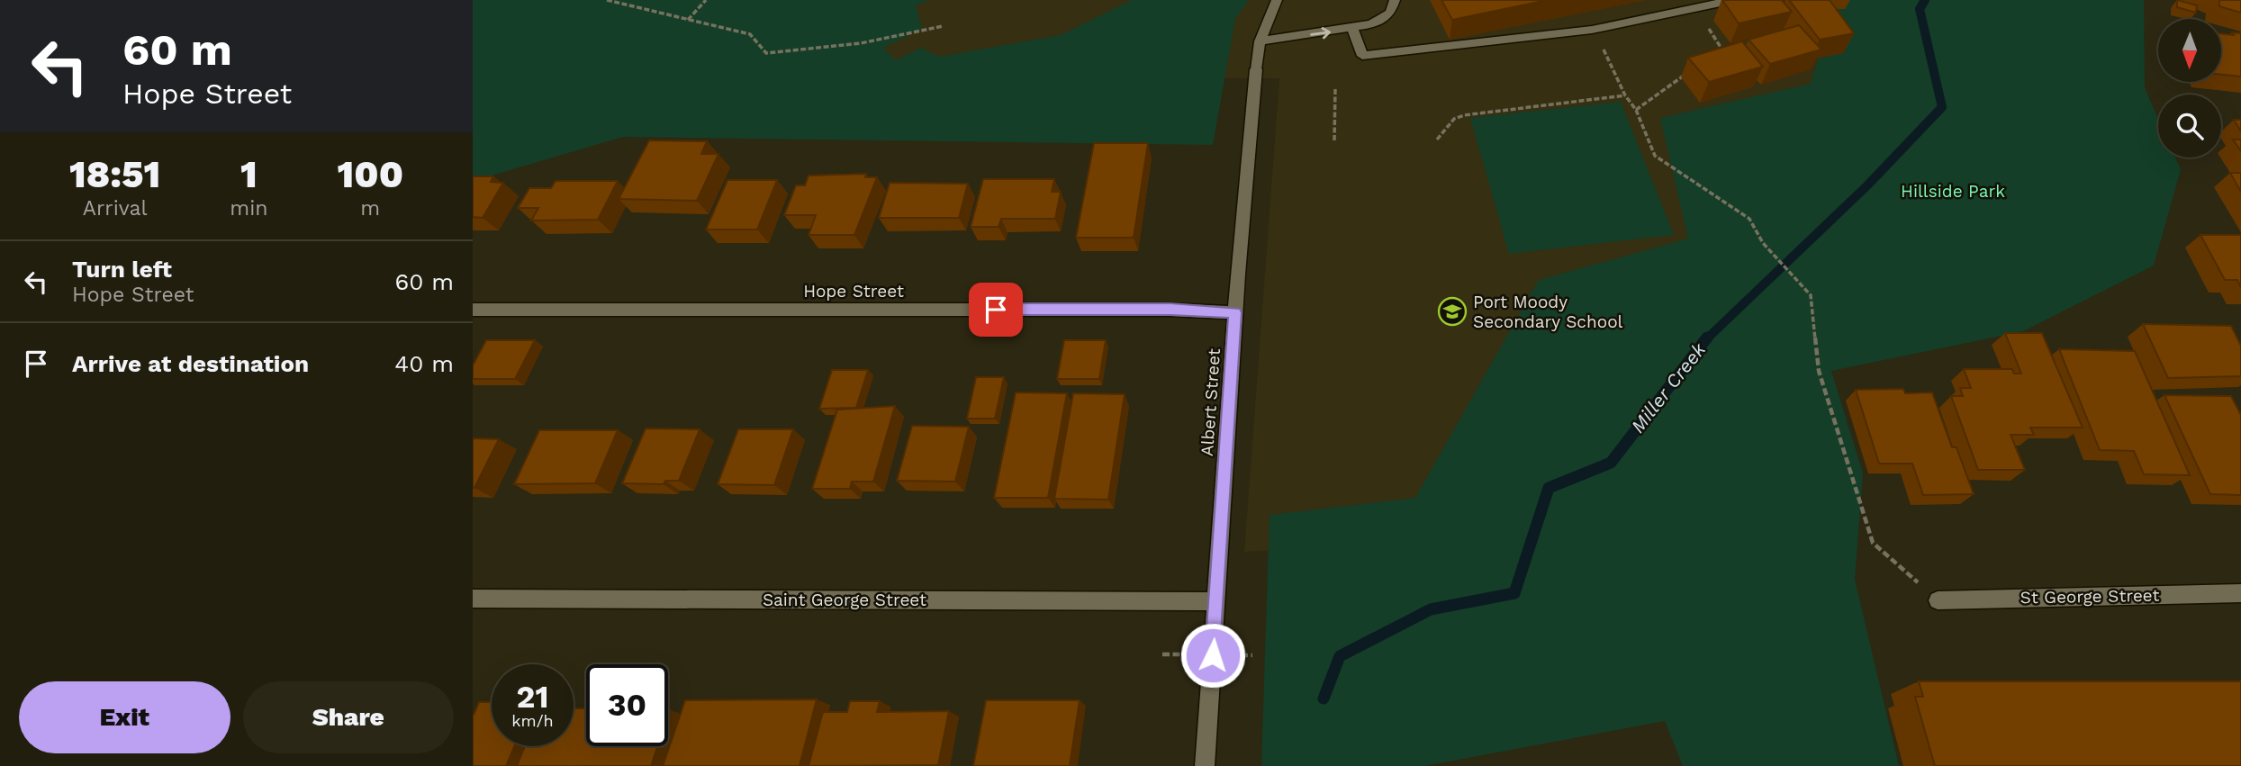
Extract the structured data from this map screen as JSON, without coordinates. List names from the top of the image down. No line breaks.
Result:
{"streets":{"street":["Hope Street","Albert Street","St George Street","Saint George Street"]},"crossings":[["Hope Street","Albert Street"],["Albert Street","Saint George Street"]],"water":["Miller Creek"],"parks":["Hillside Park"],"places":{"school or university":["Port Moody Secondary School"]},"north":"bottom","page":{"turn":["60 m","Hope Street"],"eta":["18:51","Arrival","1","min","100","m"],"list":[{"name":"Turn left","note":"Hope Street","value":"60 m"},{"name":"Arrive at destination","value":"40 m"}],"speed":"21 km/h","limit":"30","buttons":["Exit","Share"]}}
